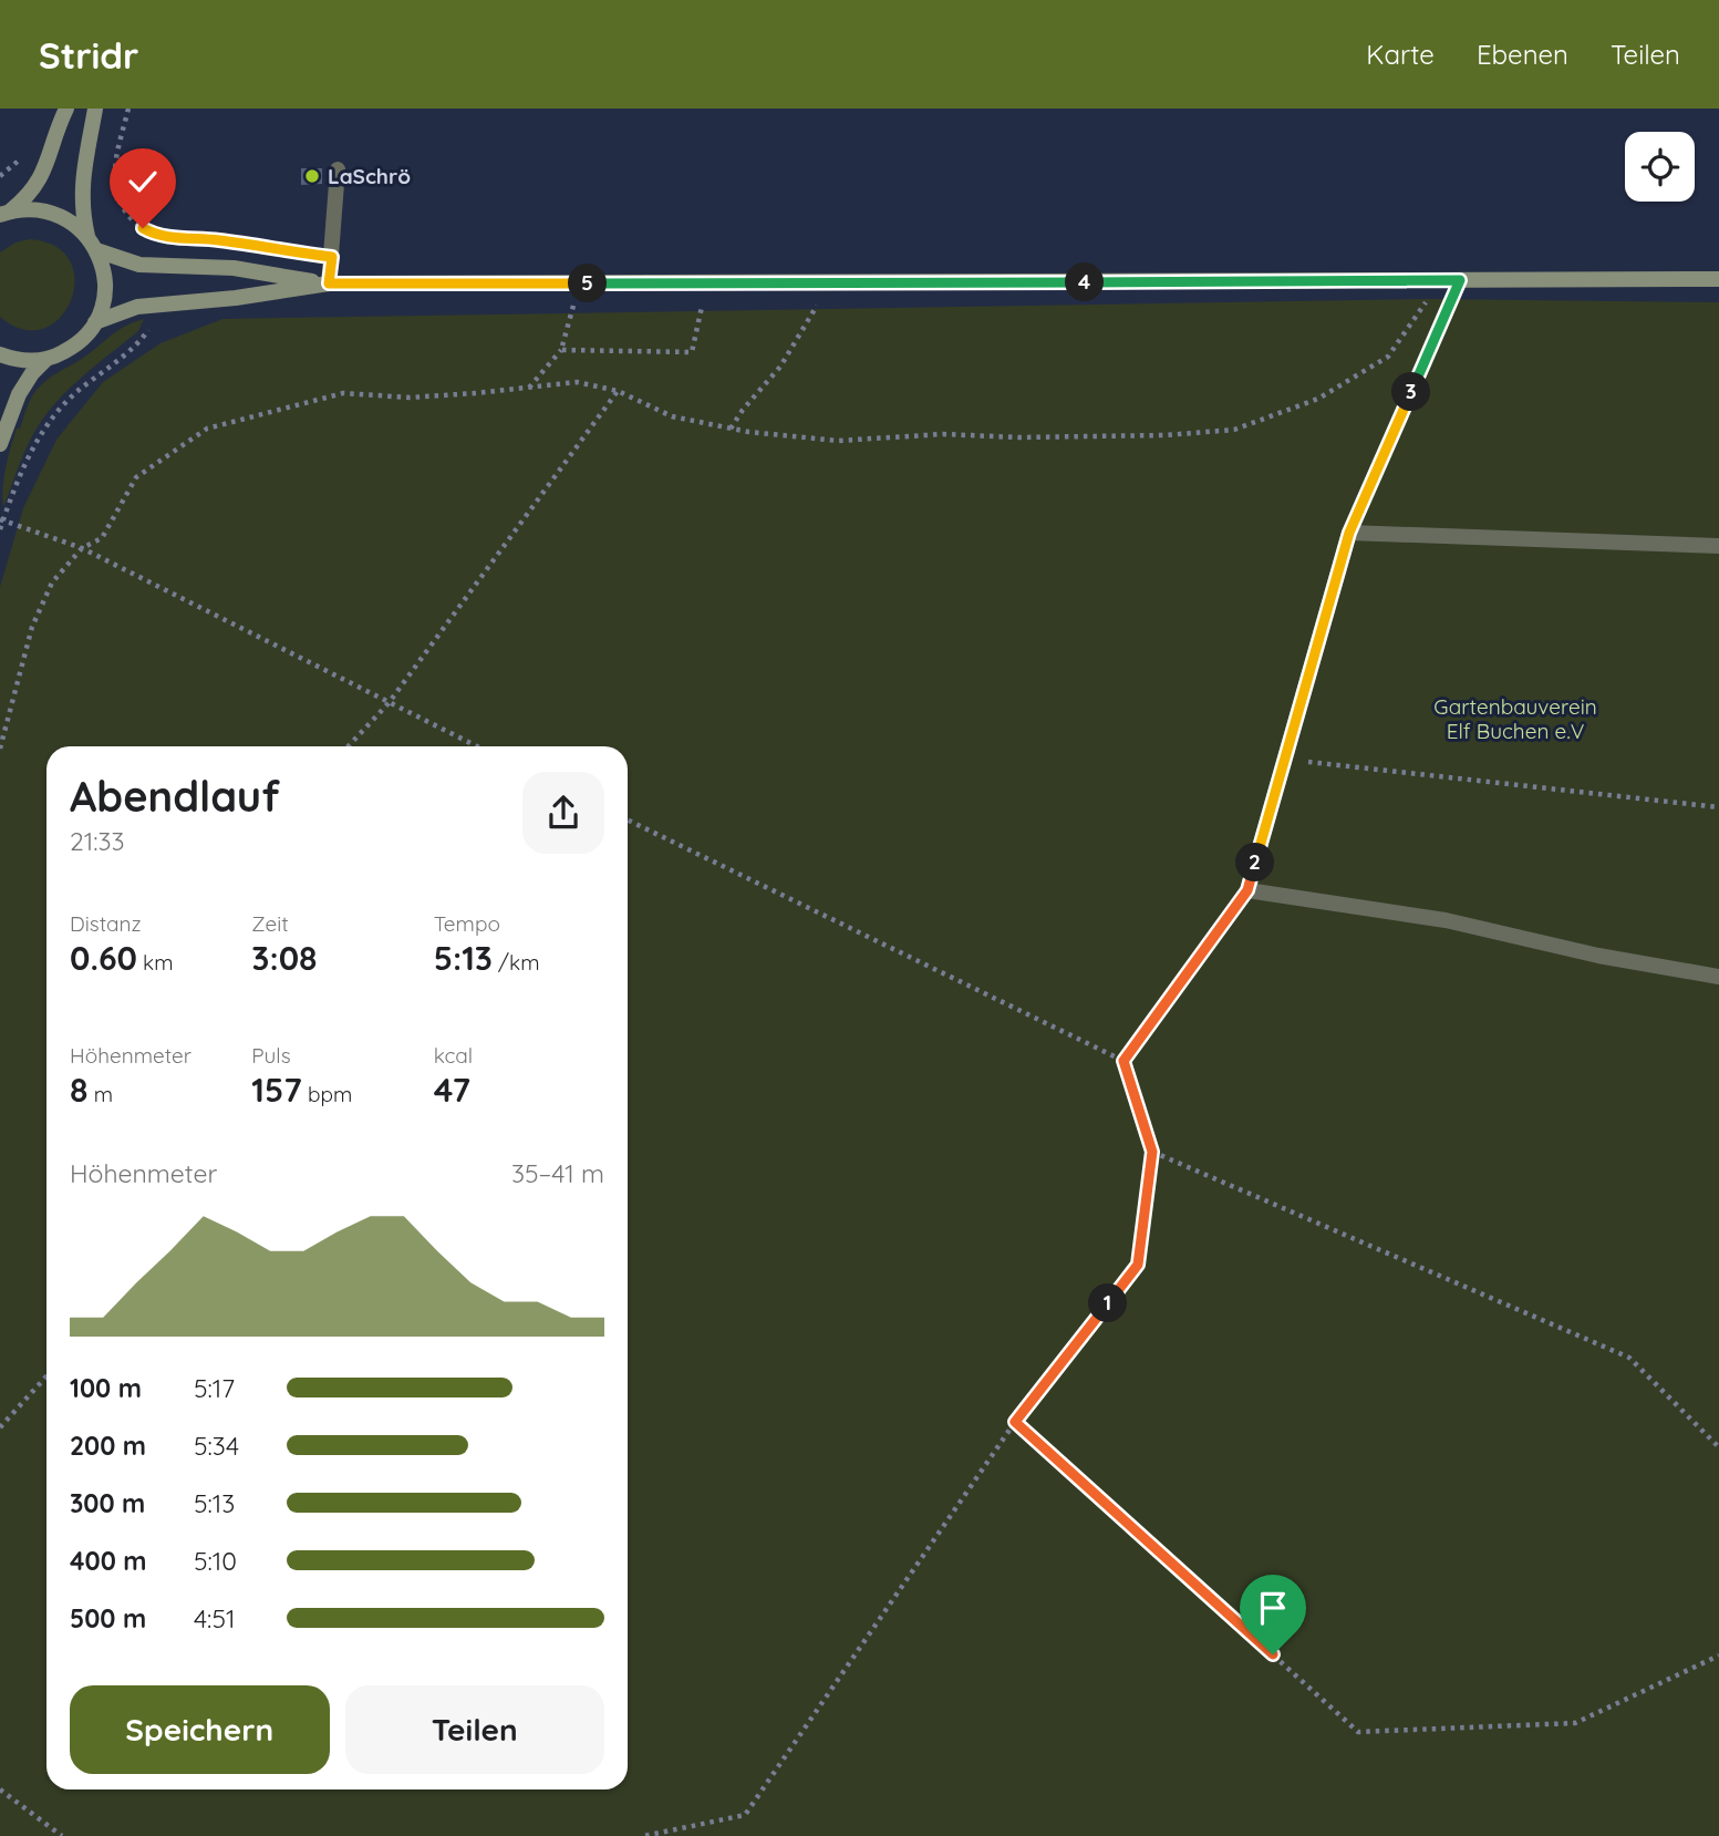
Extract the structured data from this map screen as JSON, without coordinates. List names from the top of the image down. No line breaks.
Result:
{"parks":["Gartenbauverein Elf Buchen e.V"],"places":["LaSchrö"],"page":{"header":"Stridr","nav":["Karte","Ebenen","Teilen"],"pins":["4","5","3","2","1"],"heading":["Abendlauf","21:33"],"stats":[["Distanz","0.60 km"],["Zeit","3:08"],["Tempo","5:13 /km"],["Höhenmeter","8 m"],["Puls","157 bpm"],["kcal","47"]],"chart":["Höhenmeter","35–41 m"],"list":[{"name":"100 m","note":"5:17"},{"name":"200 m","note":"5:34"},{"name":"300 m","note":"5:13"},{"name":"400 m","note":"5:10"},{"name":"500 m","note":"4:51"}],"buttons":["Speichern","Teilen"]}}
